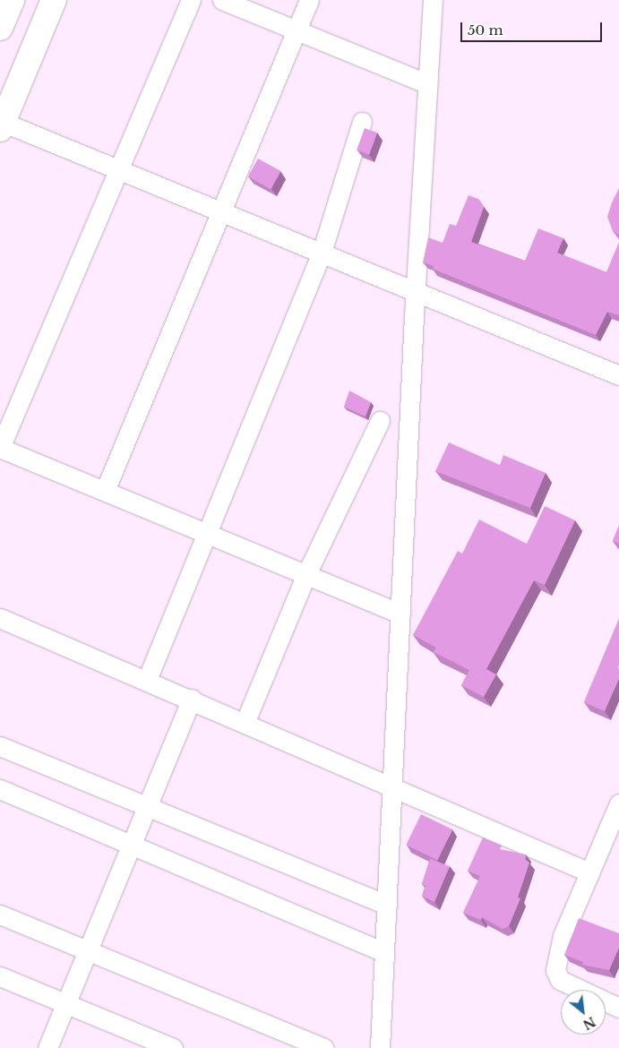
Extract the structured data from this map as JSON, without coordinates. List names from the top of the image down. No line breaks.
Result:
{"scale_bar":"50 m","north":"bottom right"}
